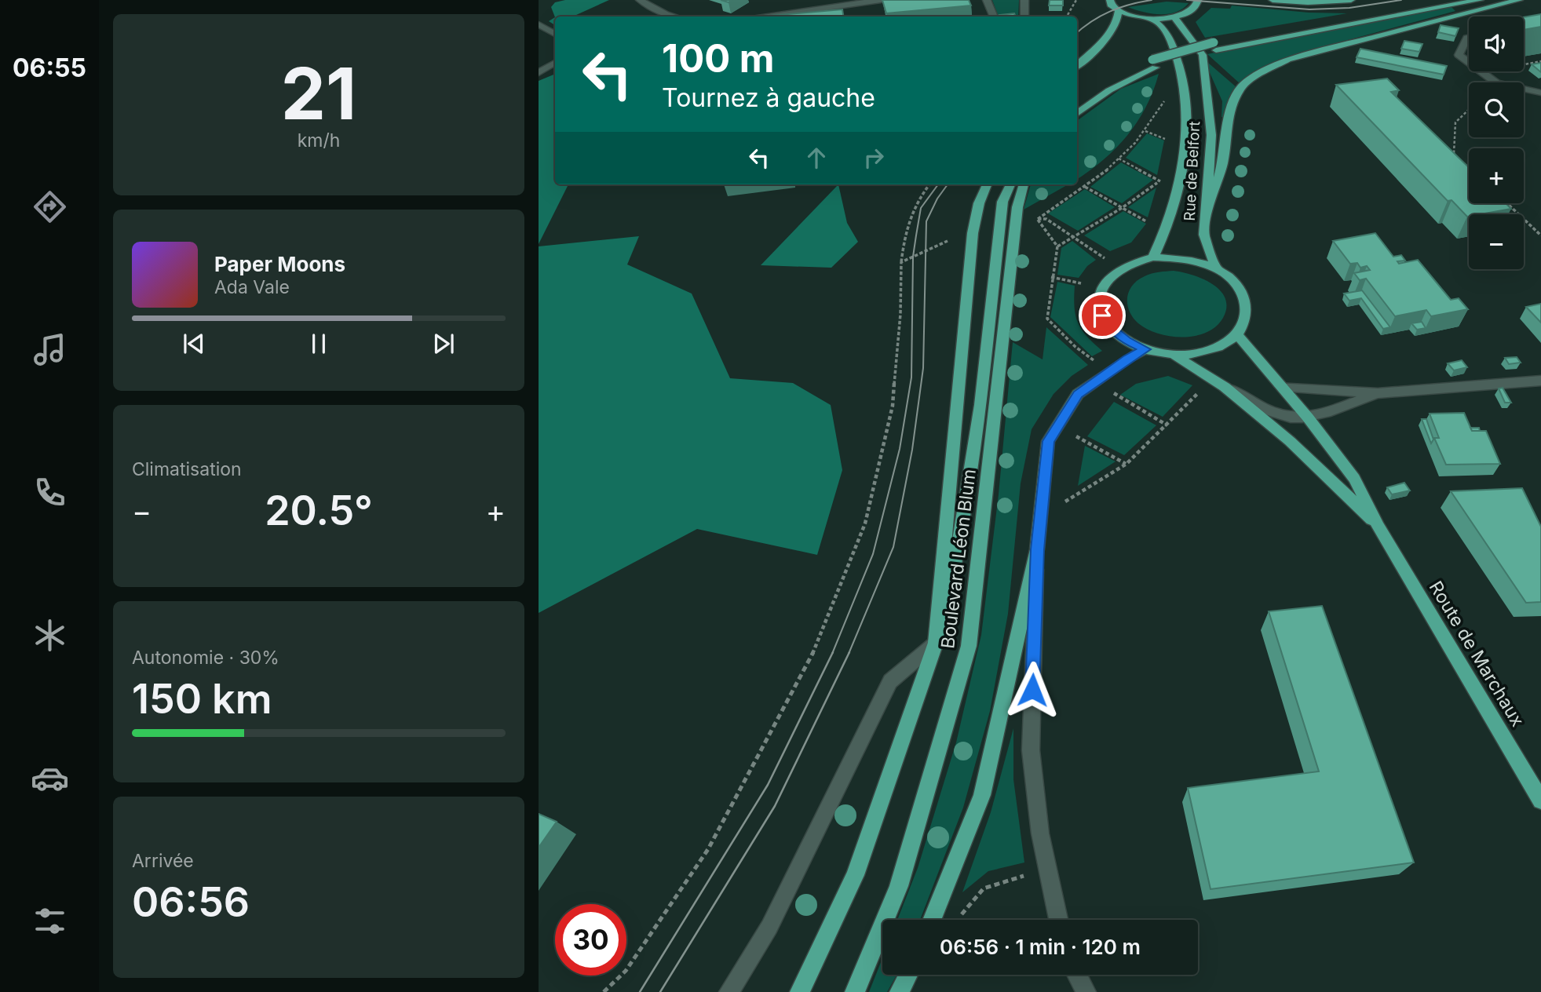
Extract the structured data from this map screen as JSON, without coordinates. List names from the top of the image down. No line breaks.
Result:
{"streets":{"main road":["Rue de Belfort","Boulevard Léon Blum","Route de Marchaux"]},"crossings":[["Rue de Belfort","Route de Marchaux"]],"page":{"tabs":"06:55","tile":[["21","km/h"],"Climatisation",["Autonomie · 30%","150 km"],["Arrivée","06:56"]],"map_buttons":["+","−"],"turn":["100 m","Tournez à gauche"],"song":["Paper Moons","Ada Vale"],"heat":["−","20.5°","+"],"limit":"30","trip":"06:56 · 1 min · 120 m"}}
